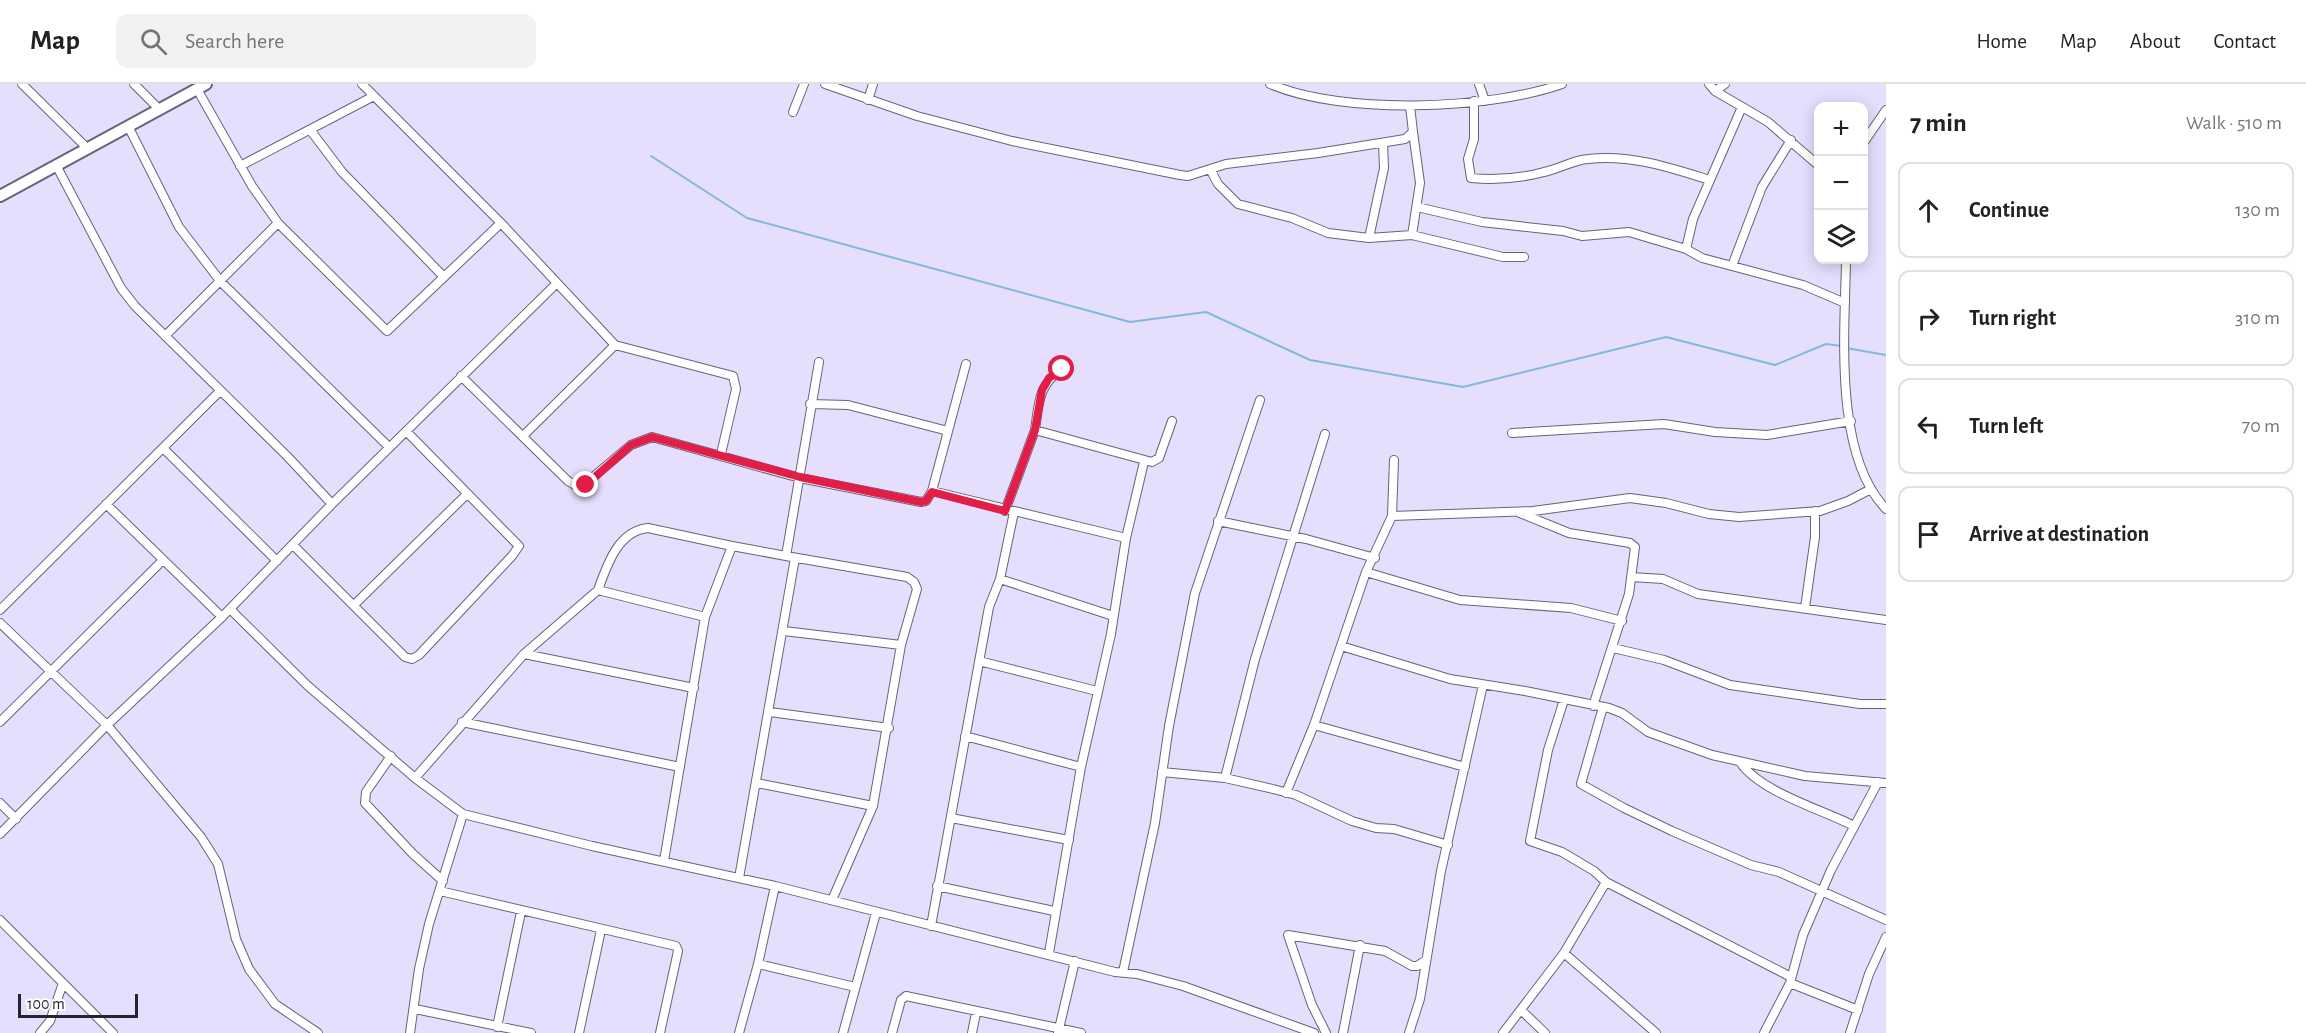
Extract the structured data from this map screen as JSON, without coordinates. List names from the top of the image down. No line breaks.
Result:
{"scale_bar":"100 m","page":{"header":"Map","search":"Search here","nav":["Home","Map","About","Contact"],"heading":["7 min","Walk · 510 m"],"map_buttons":["+","−"],"list":[["Continue","130 m"],["Turn right","310 m"],["Turn left","70 m"],"Arrive at destination"],"scale":"100 m"}}
